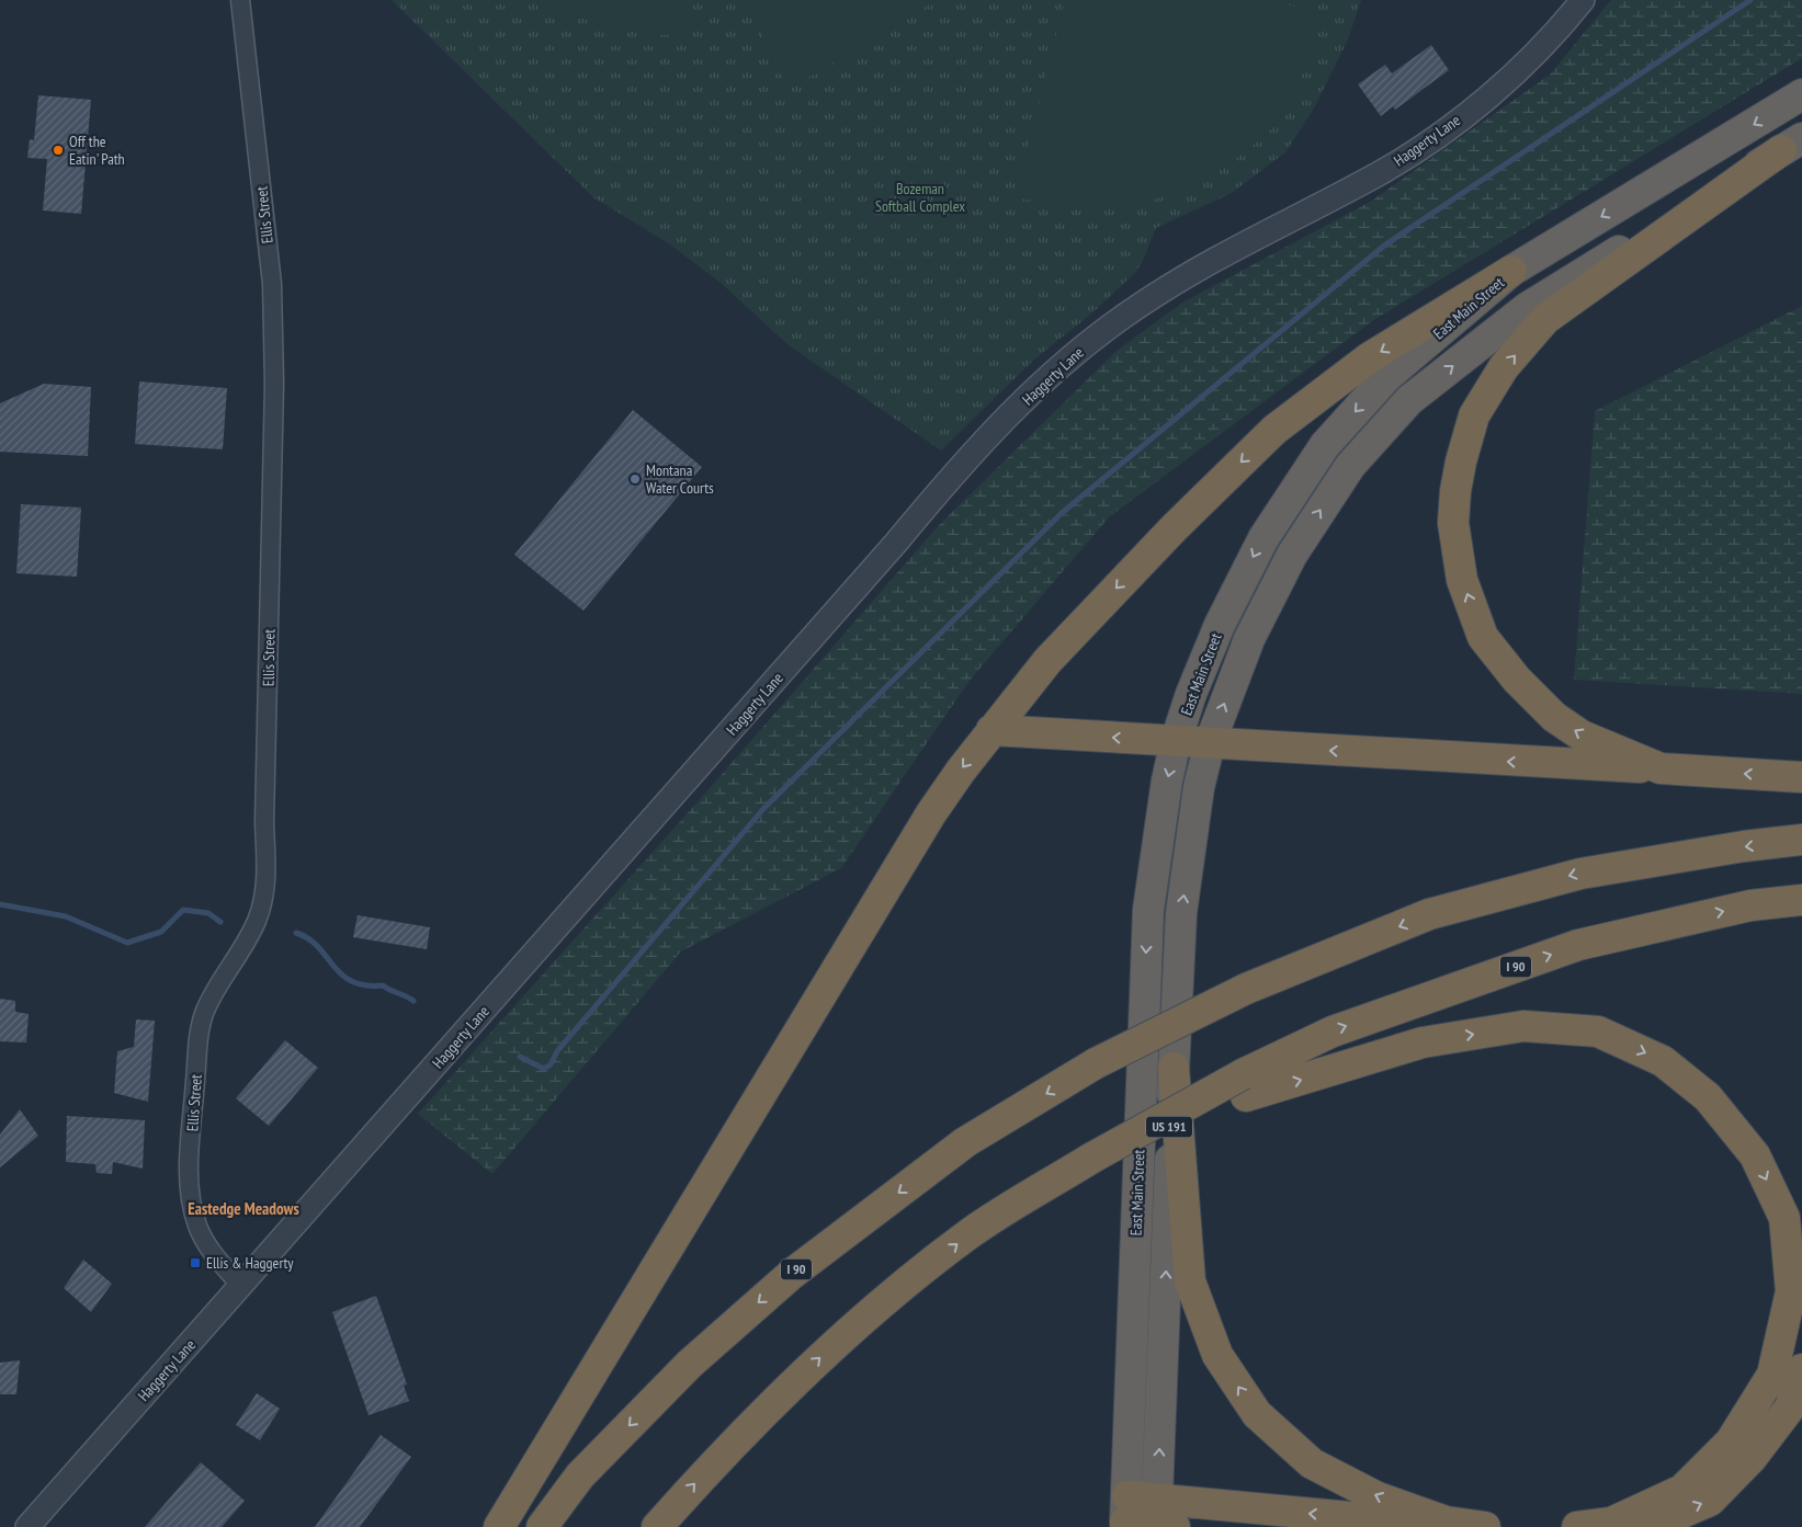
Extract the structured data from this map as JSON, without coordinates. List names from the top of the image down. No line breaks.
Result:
{"streets":{"highway":["East Main Street","I 90","US 191"],"street":["Haggerty Lane","Ellis Street"]},"crossings":[["Haggerty Lane","Ellis Street"],["I 90","US 191"]],"districts":["Eastedge Meadows"],"parks":["Bozeman Softball Complex"],"places":{"other":["Off the Eatin' Path","Montana Water Courts"],"transit":["Ellis & Haggerty"]}}
